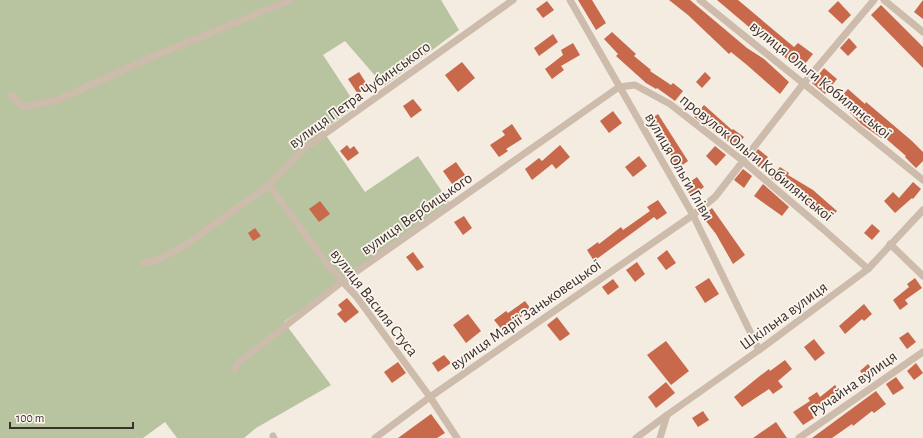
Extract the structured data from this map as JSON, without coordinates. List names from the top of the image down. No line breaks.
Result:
{"streets":{"street":["вулиця Ольги Кобилянської","вулиця Петра Чубинського","провулок Ольги Кобилянської","вулиця Ольги Гліви","вулиця Вербицького","вулиця Василя Стуса","вулиця Марії Заньковецької","Шкільна вулиця","Ручайна вулиця"]},"crossings":[["вулиця Ольги Кобилянської","вулиця Марії Заньковецької"],["вулиця Петра Чубинського","вулиця Василя Стуса"],["провулок Ольги Кобилянської","вулиця Ольги Гліви"],["провулок Ольги Кобилянської","вулиця Вербицького"],["провулок Ольги Кобилянської","вулиця Марії Заньковецької"],["провулок Ольги Кобилянської","Шкільна вулиця"],["вулиця Ольги Гліви","вулиця Вербицького"],["вулиця Ольги Гліви","вулиця Марії Заньковецької"],["вулиця Ольги Гліви","Шкільна вулиця"],["вулиця Вербицького","вулиця Василя Стуса"],["вулиця Василя Стуса","вулиця Марії Заньковецької"]],"scale_bar":"100 m"}
